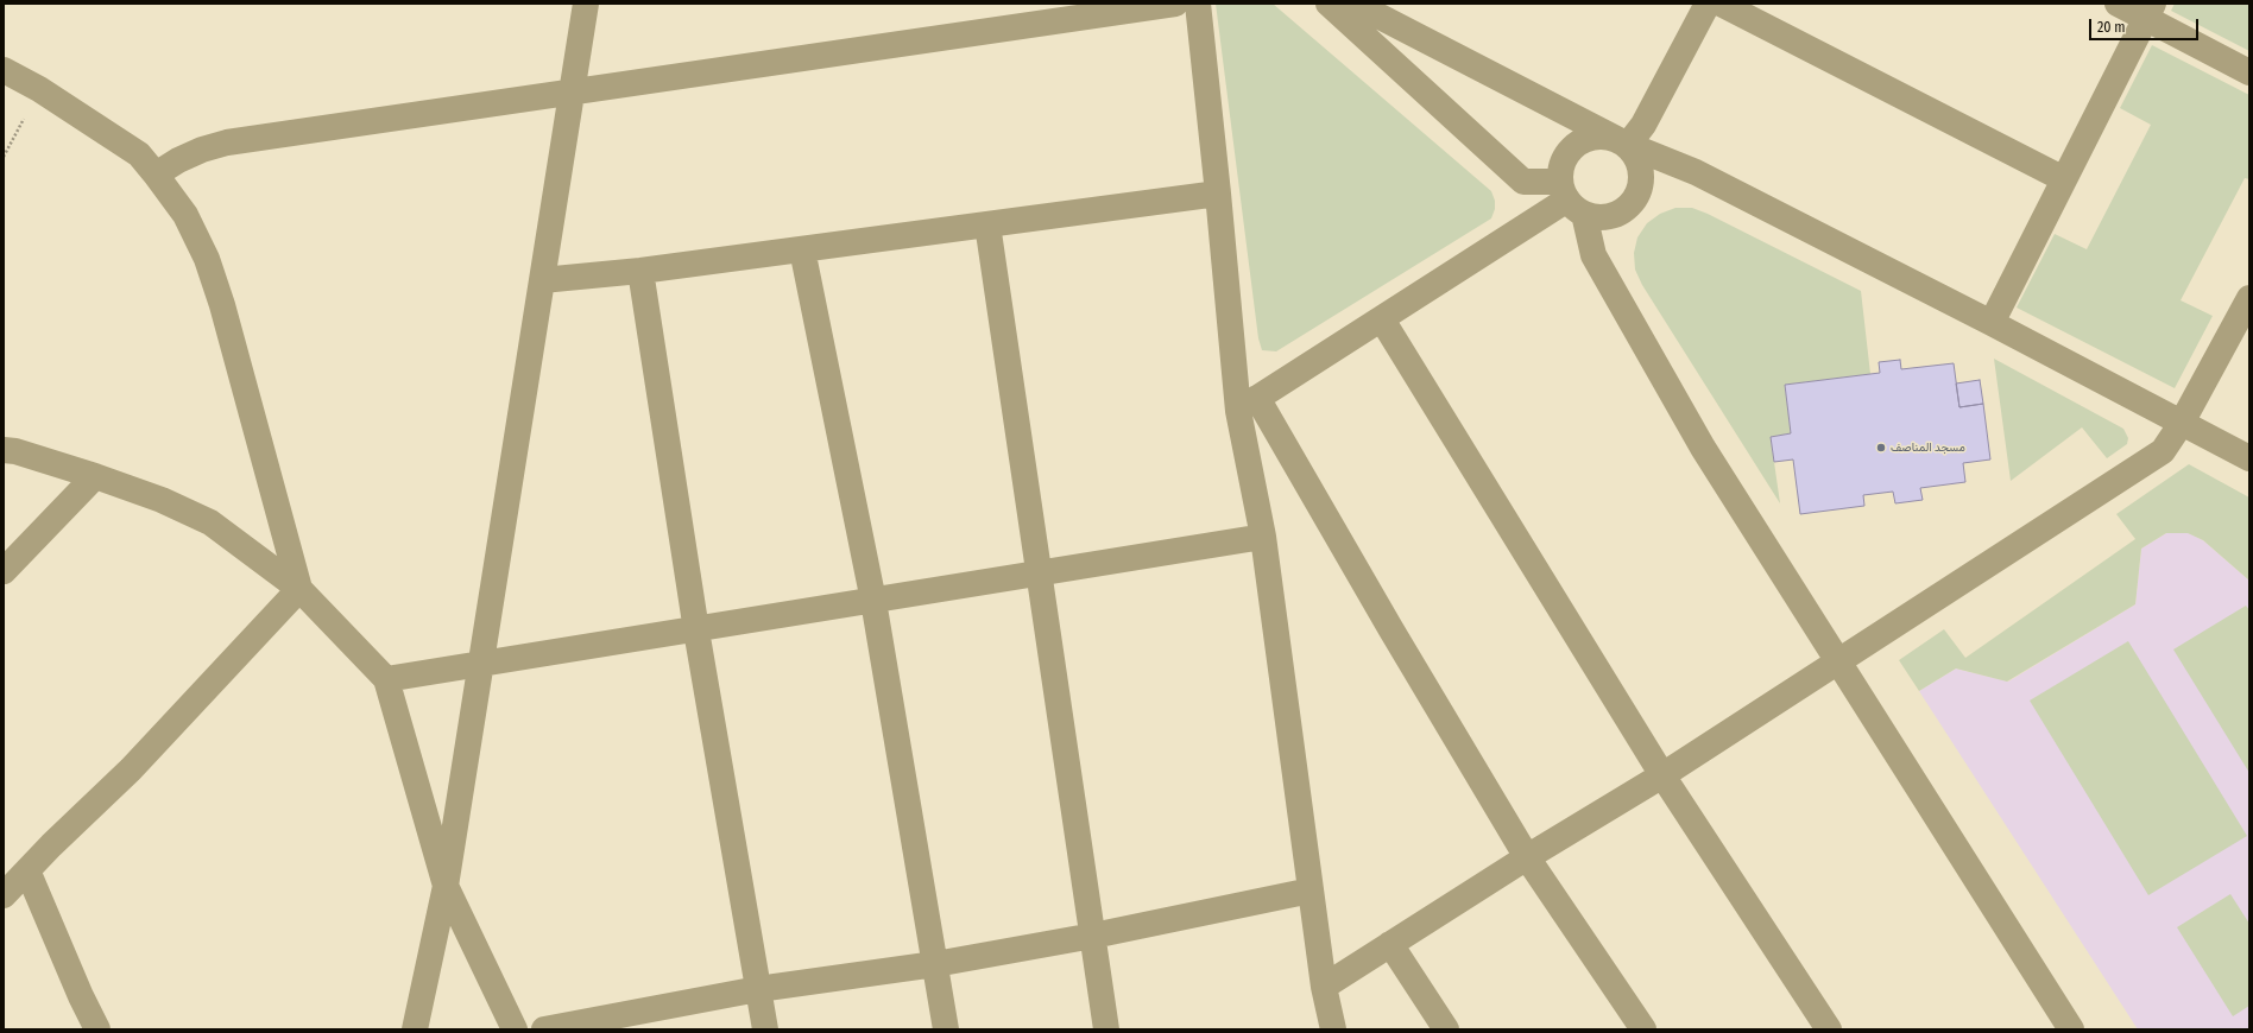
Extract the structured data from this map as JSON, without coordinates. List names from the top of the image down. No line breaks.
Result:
{"places":["مسجد المناصف"],"scale_bar":"20 m"}
